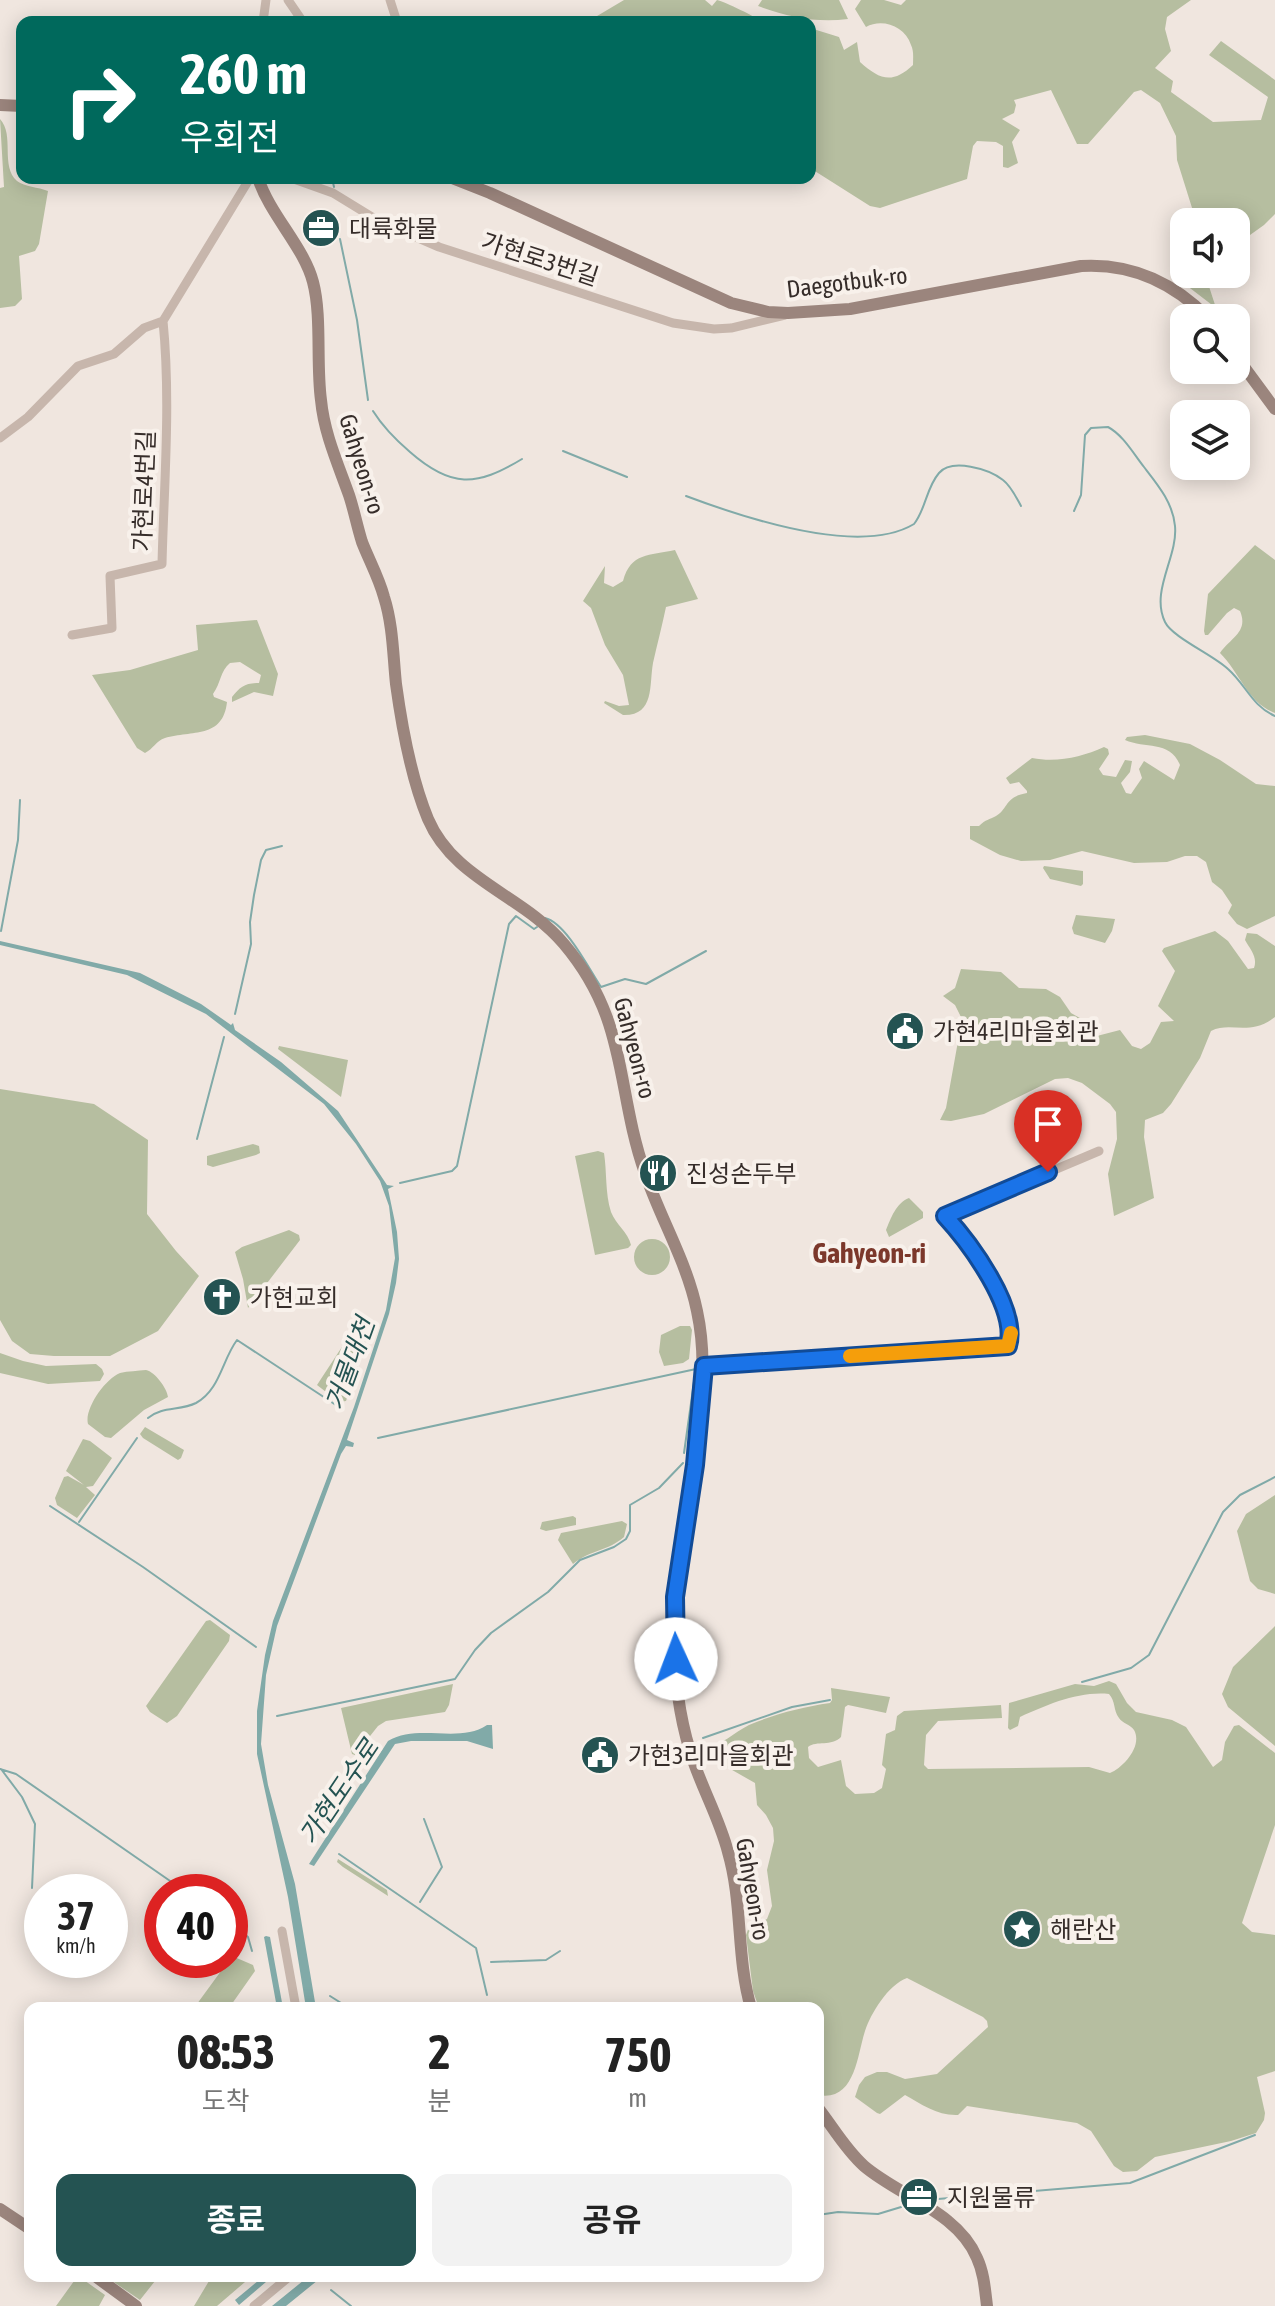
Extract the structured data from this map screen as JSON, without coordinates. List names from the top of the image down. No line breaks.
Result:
{"streets":{"street":["가현로3번길","Daegotbuk-ro","Gahyeon-ro","가현로4번길"]},"crossings":[["가현로3번길","Daegotbuk-ro"]],"districts":["Gahyeon-ri"],"water":["거물대천","가현도수로"],"places":{"office":["대륙화물","지원물류"],"public building":["가현4리마을회관","가현3리마을회관"],"restaurant":["진성손두부"],"church":["가현교회"],"place":["해란산"]},"page":{"turn":["260 m","우회전"],"speed":"37 km/h","limit":"40","eta":["08:53","도착","2","분","750","m"],"buttons":["종료","공유"]}}
